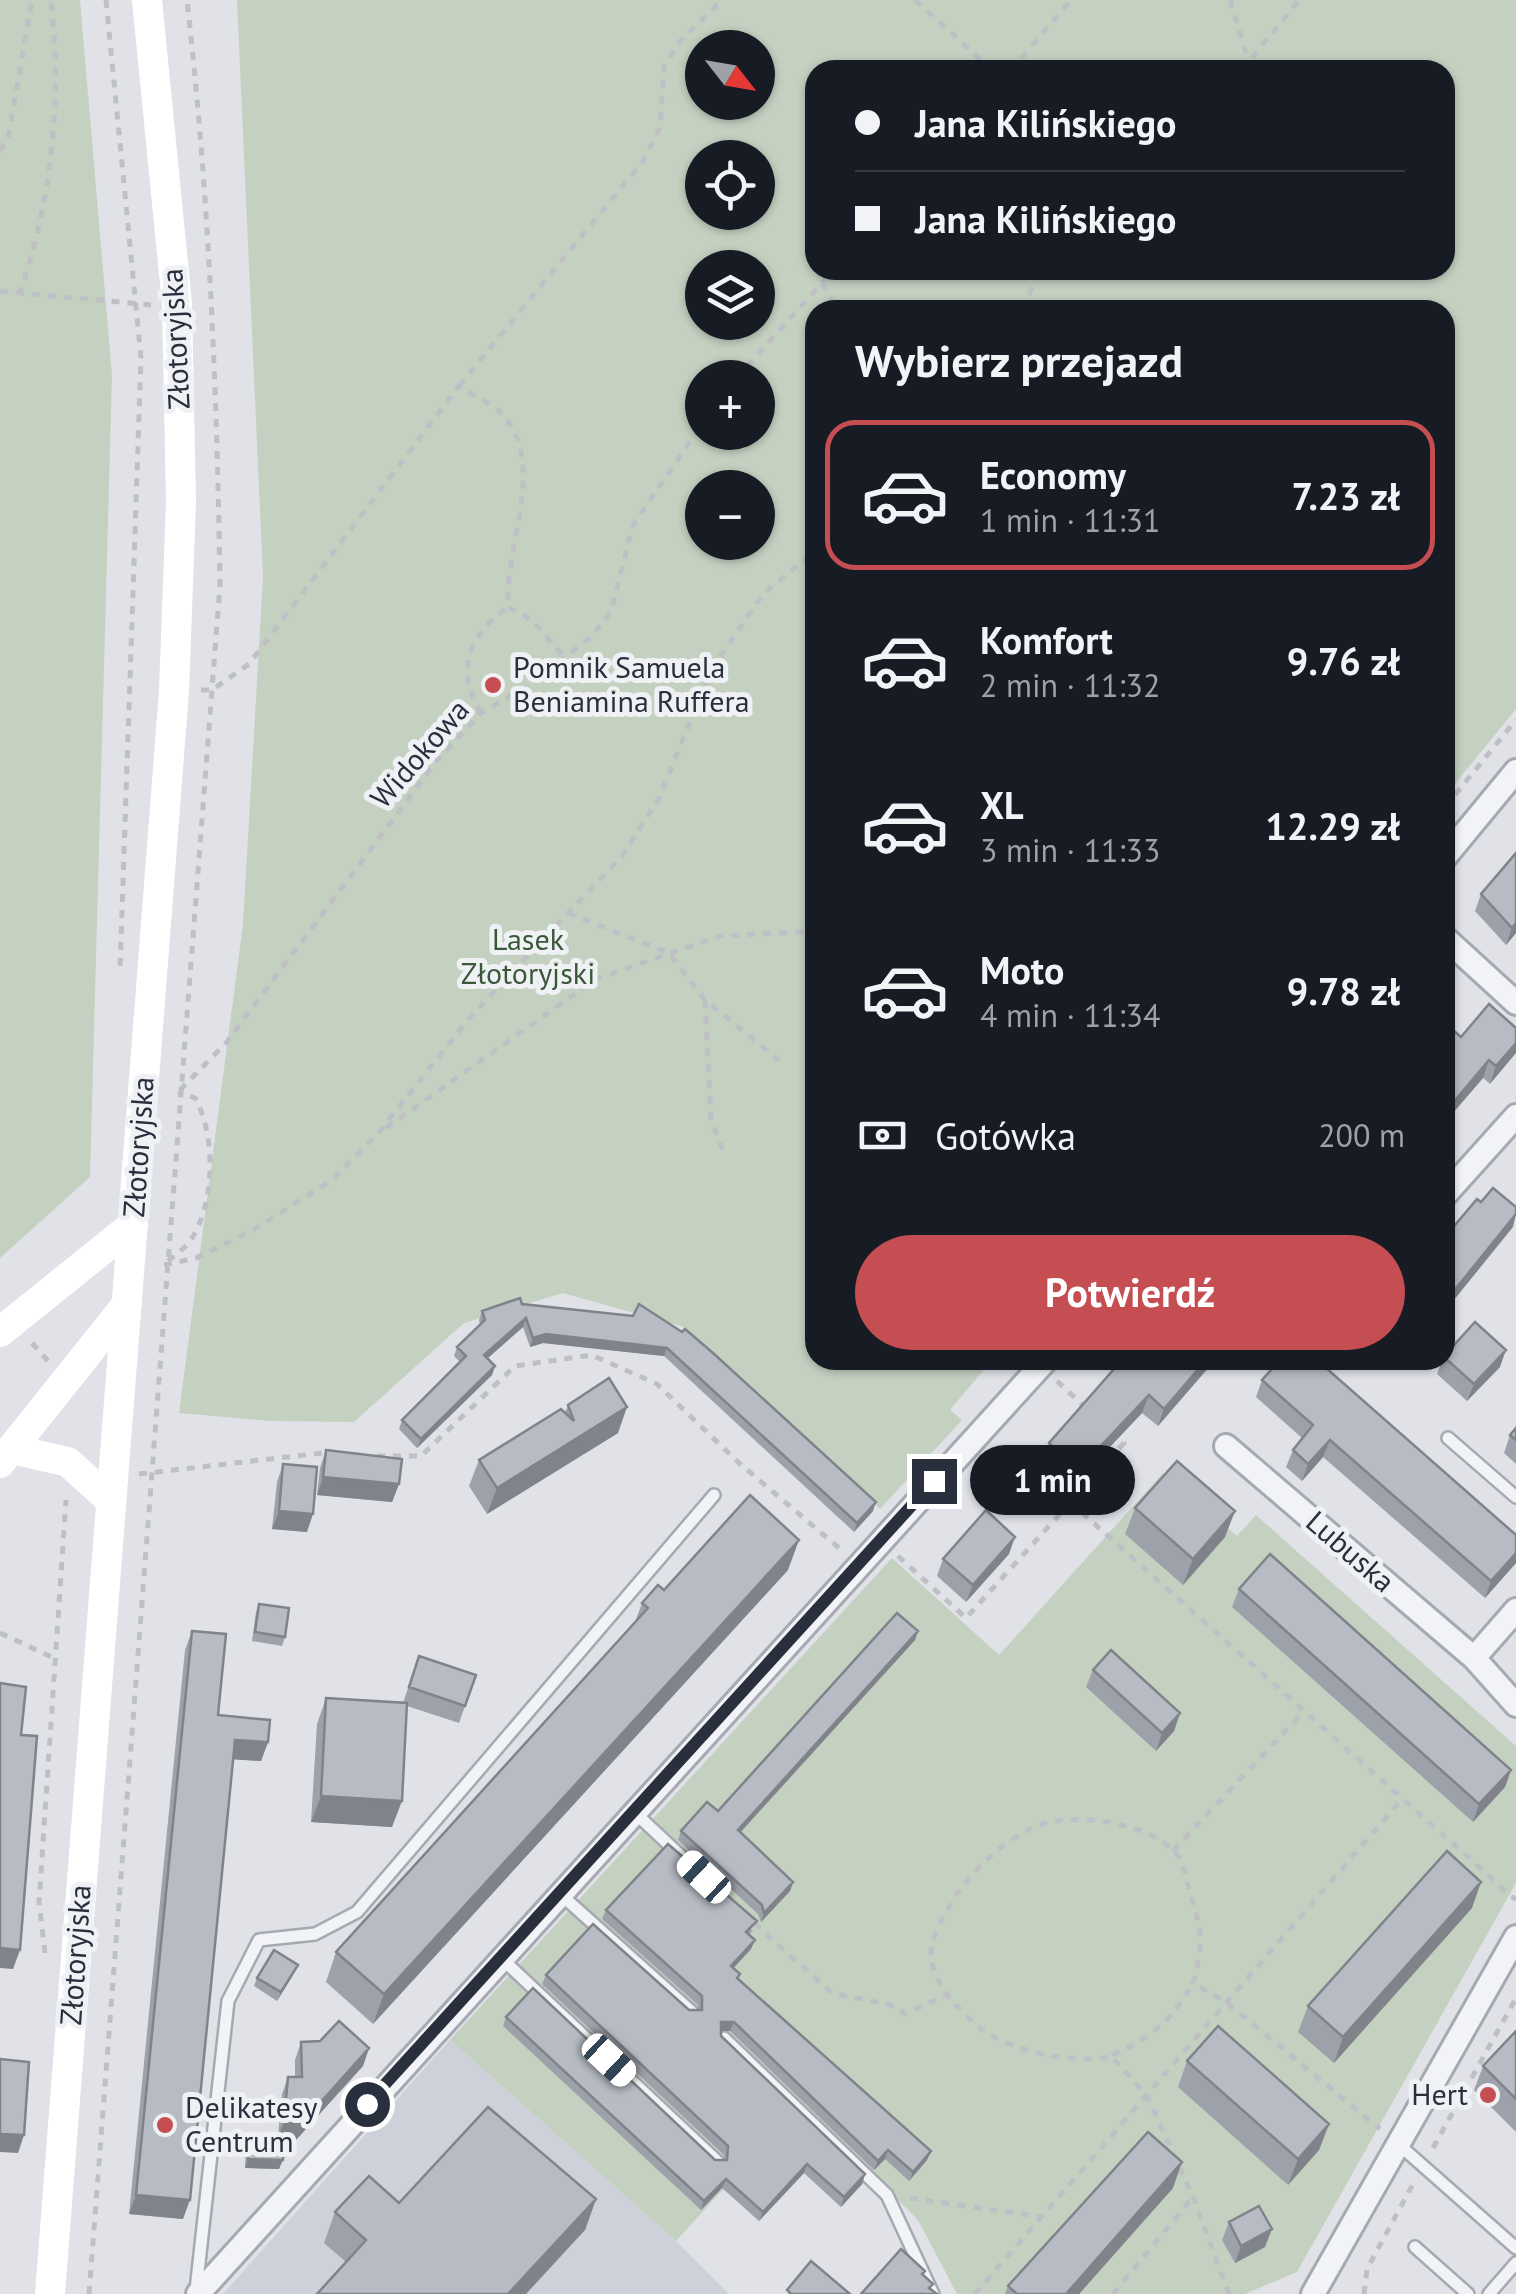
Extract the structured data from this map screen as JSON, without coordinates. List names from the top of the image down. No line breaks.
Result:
{"streets":{"street":["Złotoryjska","Lubuska"],"path":["Widokowa"]},"parks":["Lasek Złotoryjski"],"places":["Pomnik Samuela Beniamina Ruffera","Hert","Delikatesy Centrum"],"north":"bottom right","page":{"map_buttons":["+","−"],"banner":["Jana Kilińskiego","Jana Kilińskiego"],"heading":"Wybierz przejazd","list":[{"name":"Economy","note":"1 min · 11:31","value":"7.23 zł"},{"name":"Komfort","note":"2 min · 11:32","value":"9.76 zł"},{"name":"XL","note":"3 min · 11:33","value":"12.29 zł"},{"name":"Moto","note":"4 min · 11:34","value":"9.78 zł"}],"pay":["Gotówka","200 m"],"buttons":"Potwierdź","bubble":"1 min"}}
